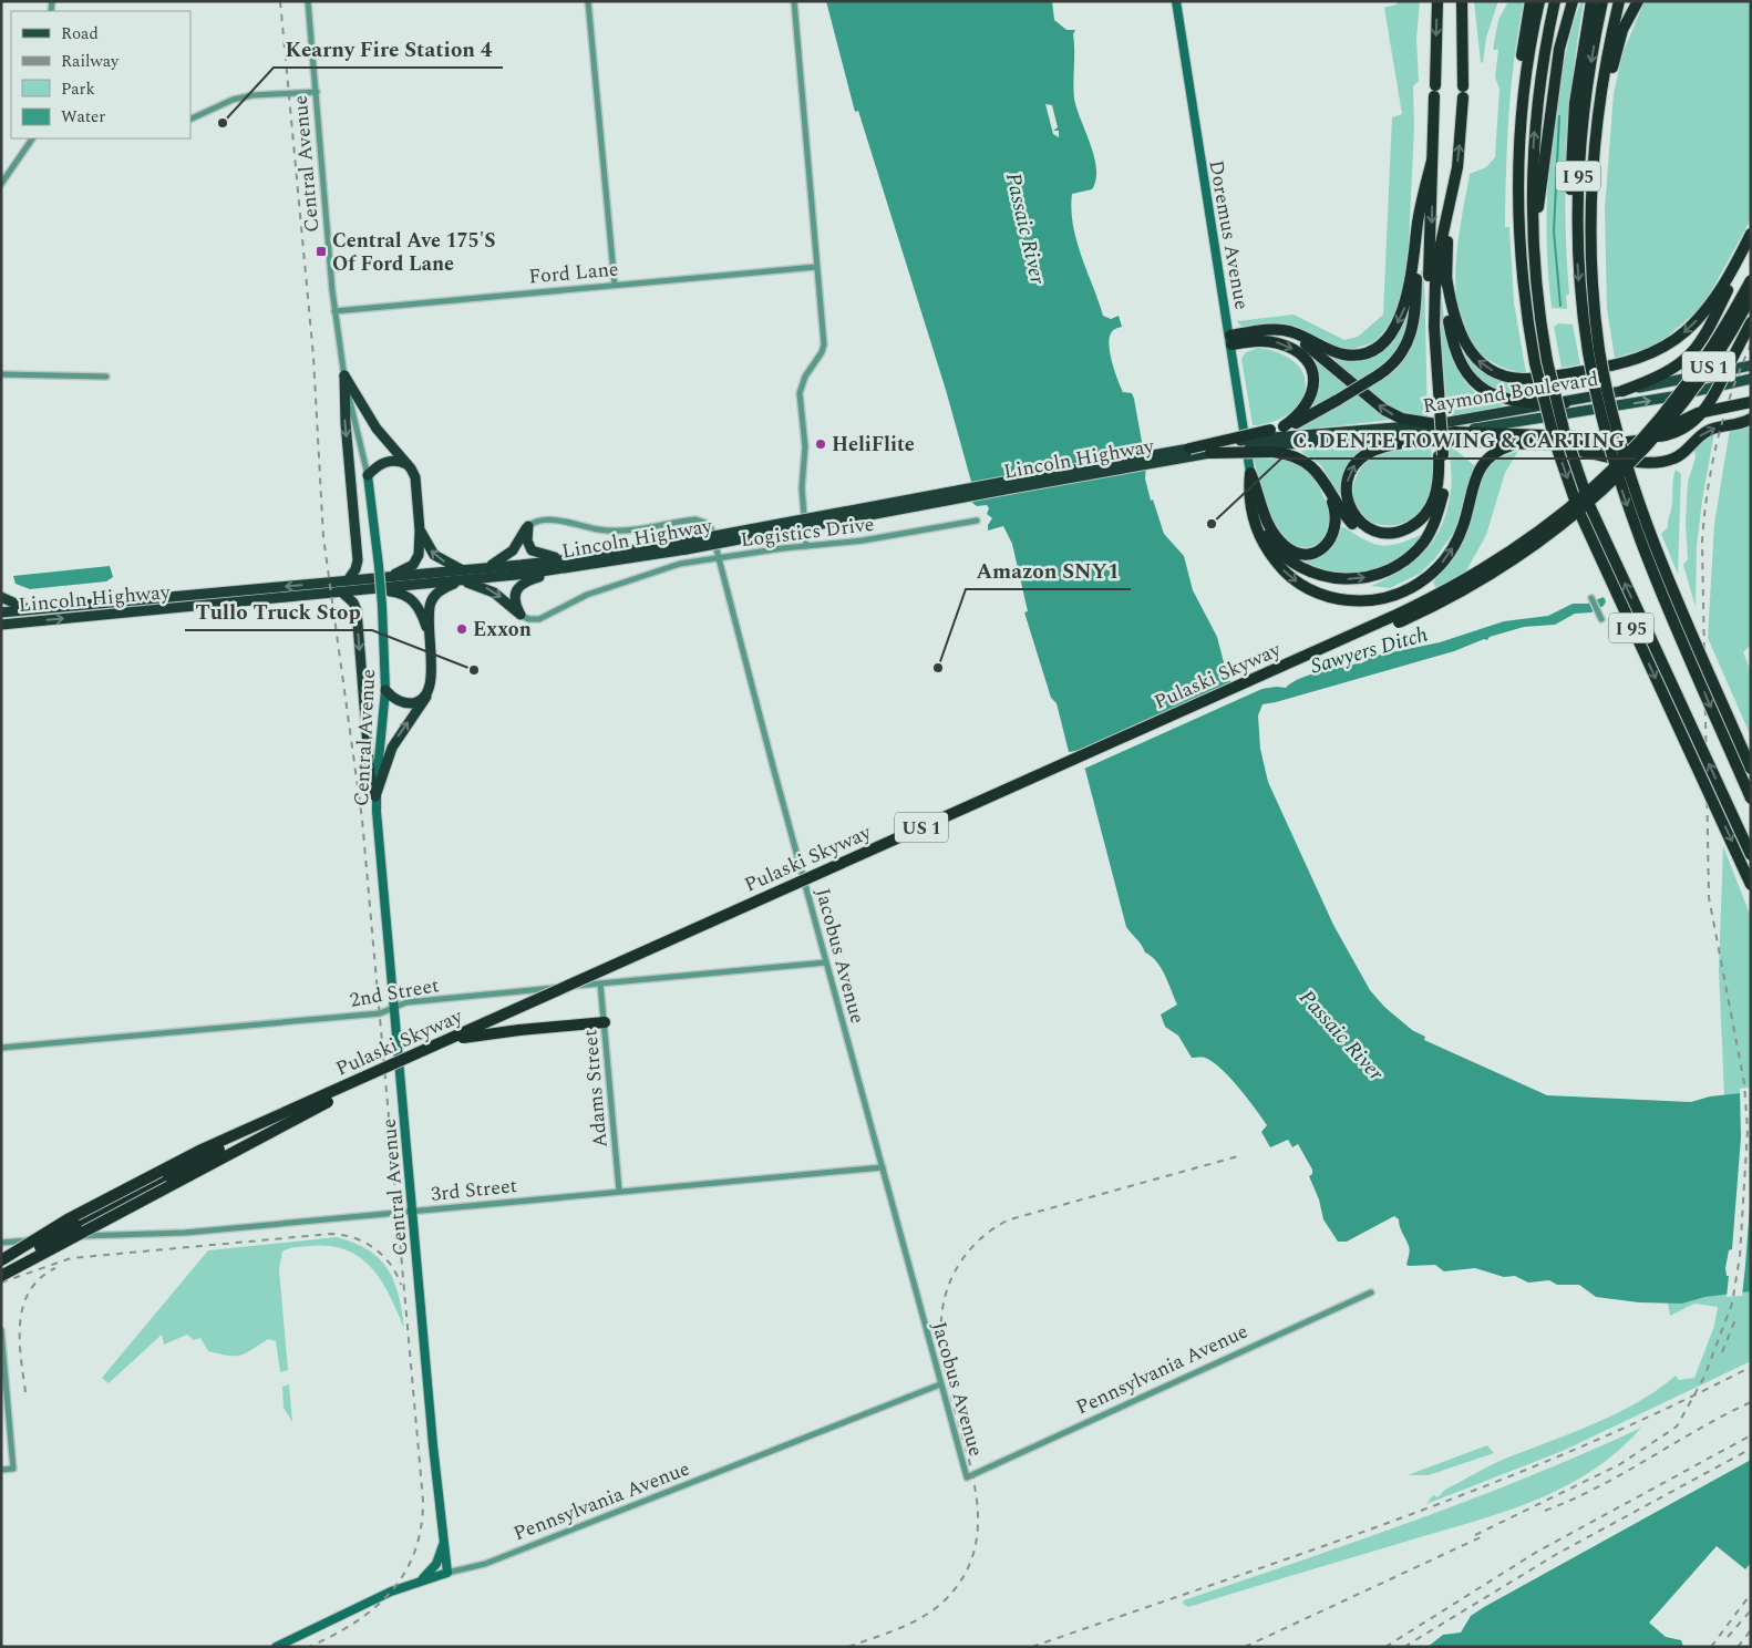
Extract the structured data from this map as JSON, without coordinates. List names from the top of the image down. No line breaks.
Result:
{"streets":{"highway":["I 95","US 1","Raymond Boulevard","Lincoln Highway","Pulaski Skyway"],"main road":["Central Avenue","Doremus Avenue","Pennsylvania Avenue"],"street":["Ford Lane","Logistics Drive","Jacobus Avenue","2nd Street","Adams Street","3rd Street"]},"crossings":[["Central Avenue","Ford Lane"],["Central Avenue","2nd Street"],["Central Avenue","3rd Street"],["Central Avenue","Pennsylvania Avenue"],["Logistics Drive","Jacobus Avenue"],["Jacobus Avenue","2nd Street"],["Jacobus Avenue","3rd Street"],["Jacobus Avenue","Pennsylvania Avenue"],["2nd Street","Adams Street"],["Adams Street","3rd Street"]],"water":["Passaic River","Sawyers Ditch"],"places":{"other":["Kearny Fire Station 4","HeliFlite","C. DENTE TOWING & CARTING","Exxon","Amazon SNY1","Tullo Truck Stop"],"transit":["Central Ave 175'S Of Ford Lane"]},"legend":["Road","Railway","Park","Water"]}
